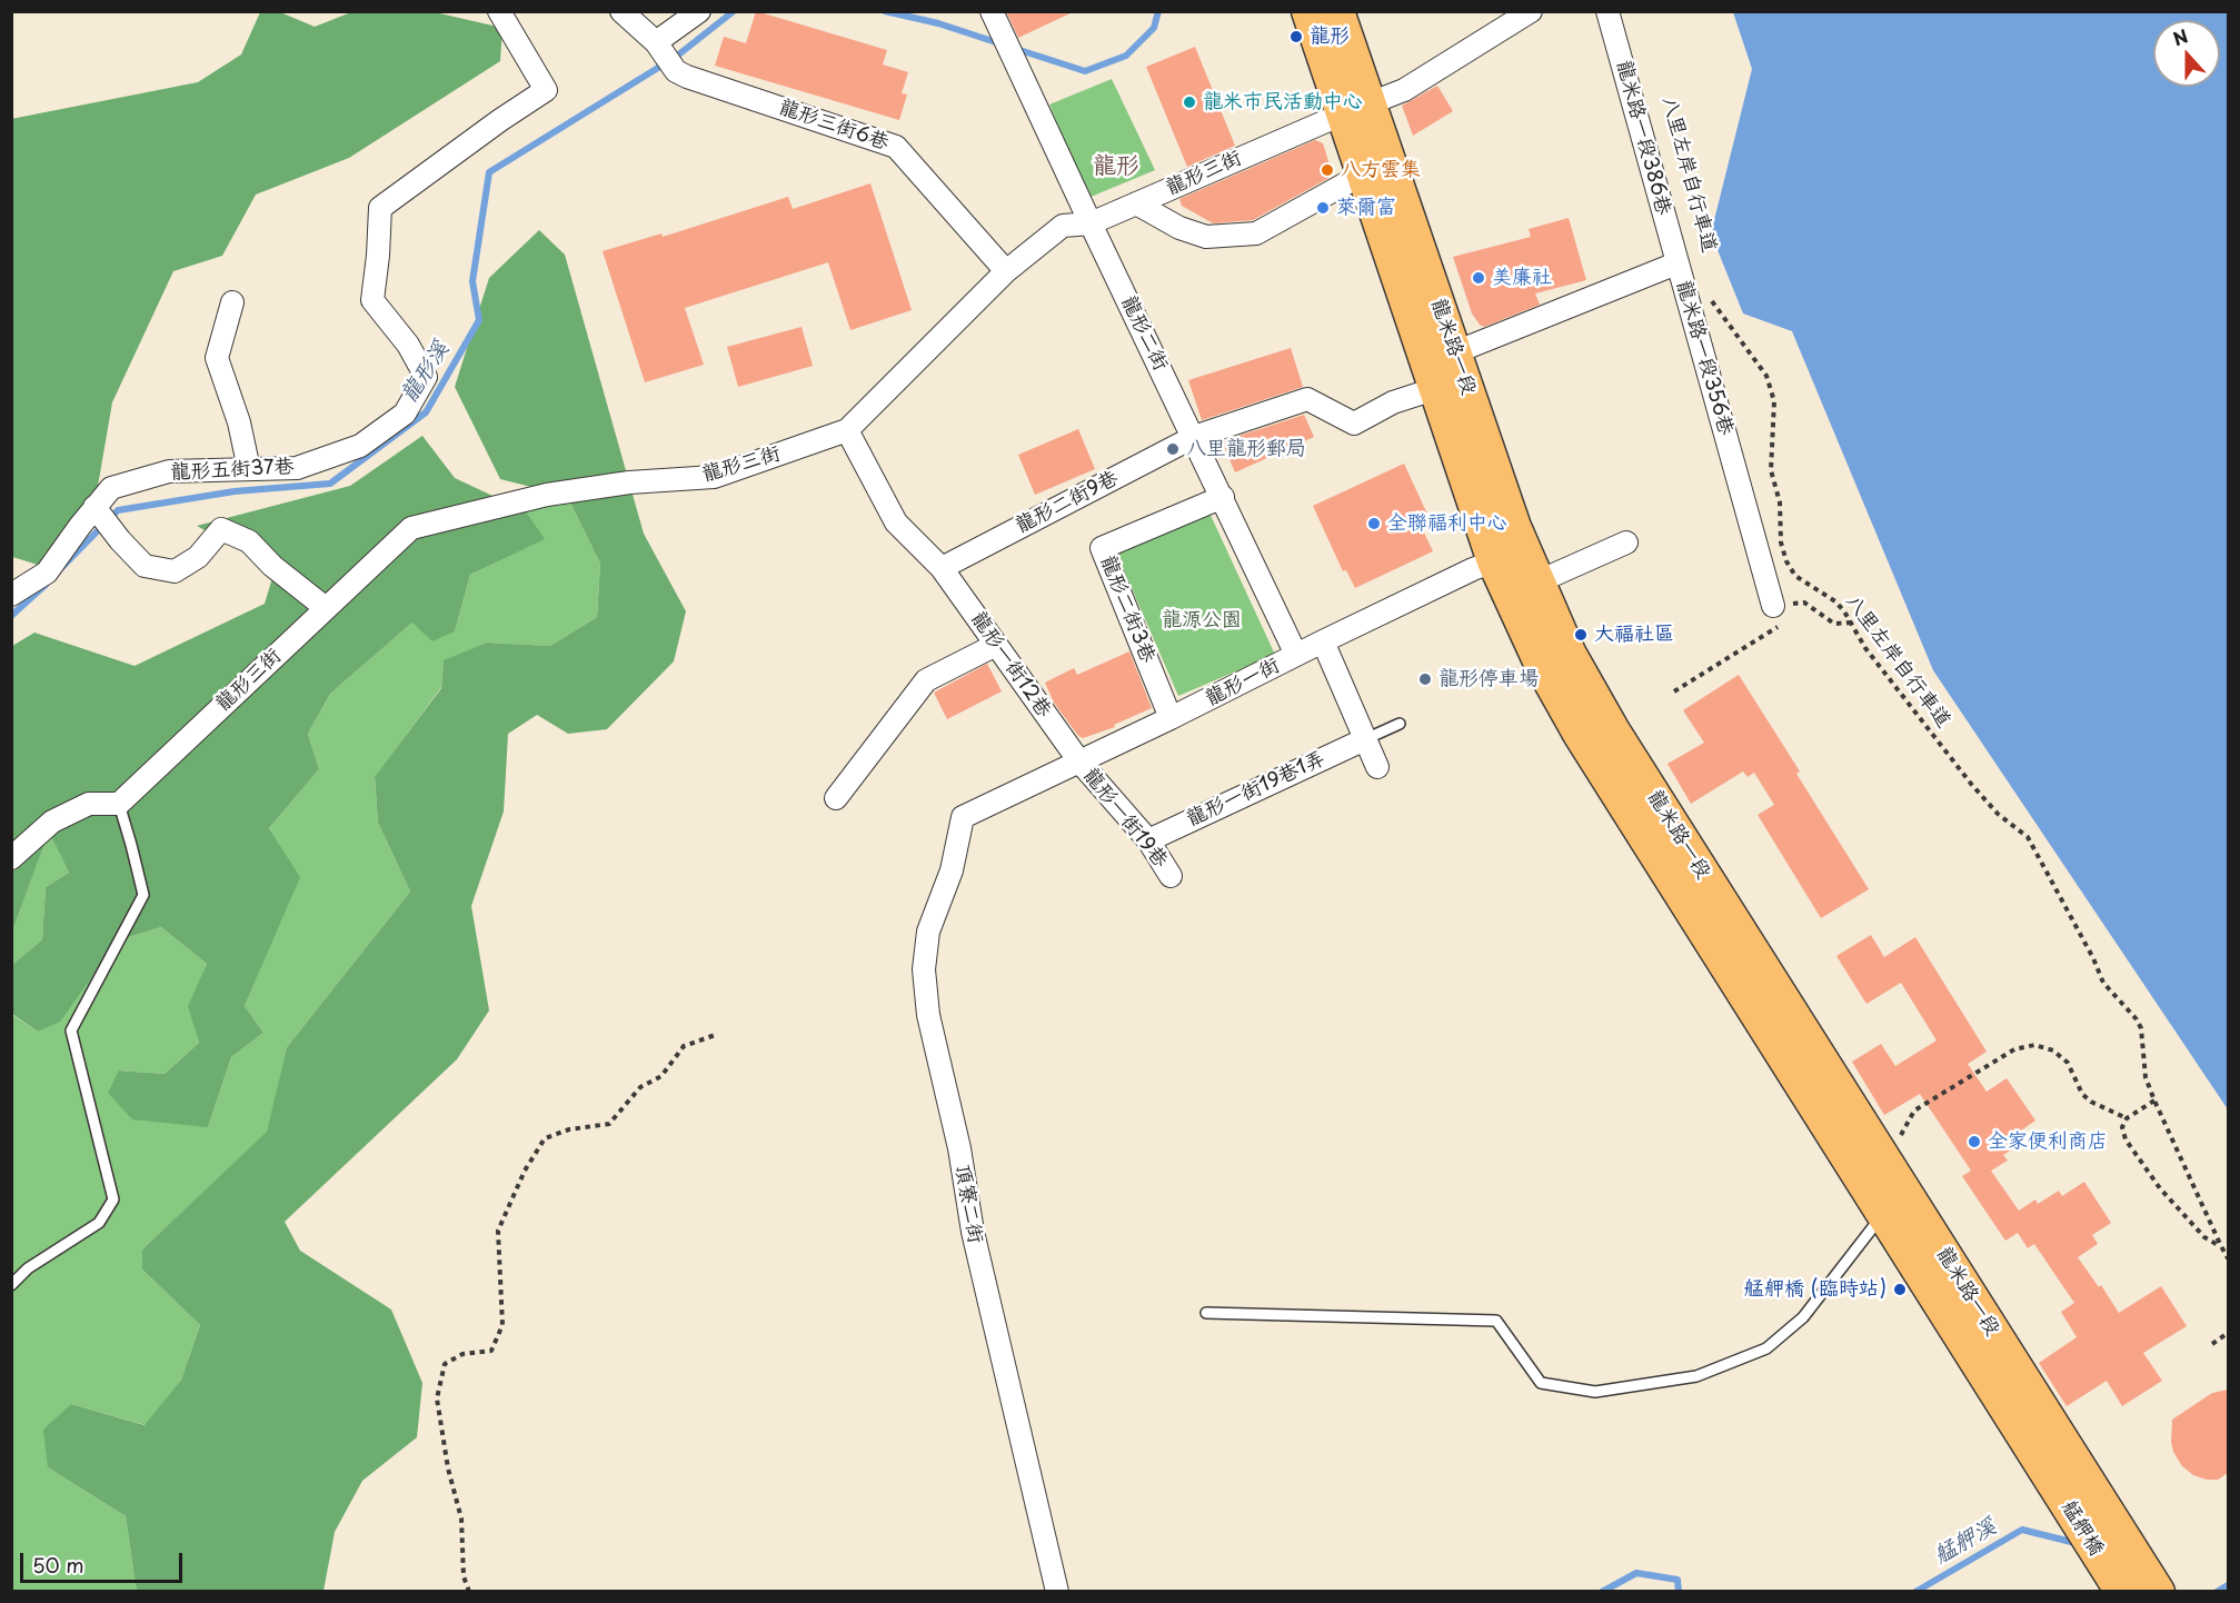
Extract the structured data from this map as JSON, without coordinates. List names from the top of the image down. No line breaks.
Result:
{"streets":{"main road":["龍米路一段","艋舺橋"],"street":["龍形三街6巷","龍米路一段386巷","龍形三街","龍形二街","龍米路一段356巷","龍形五街37巷","龍形二街9巷","龍形二街3巷","龍形一街12巷","龍形一街","龍形一街19巷1弄","龍形一街19巷","頂寮二街"],"path":["八里左岸自行車道"]},"crossings":[["龍形三街6巷","龍形三街"],["龍米路一段386巷","龍米路一段356巷"],["龍形三街","龍形二街"],["龍形三街","龍米路一段"],["龍形三街","龍形一街12巷"],["龍形二街","龍形二街9巷"],["龍形二街","龍形二街3巷"],["龍形二街","龍形一街"],["龍米路一段","龍米路一段356巷"],["龍米路一段","龍形二街9巷"],["龍米路一段","龍形一街"],["龍米路一段","艋舺橋"],["龍形二街9巷","龍形一街12巷"],["龍形二街3巷","龍形一街"],["龍形一街12巷","龍形一街"],["龍形一街12巷","龍形一街19巷"],["龍形一街","龍形一街19巷"],["龍形一街","頂寮二街"],["龍形一街19巷1弄","龍形一街19巷"]],"districts":["龍形"],"water":["龍形溪","艋舺溪"],"parks":["龍源公園"],"places":["龍形","龍米市民活動中心","八方雲集","萊爾富","美廉社","八里龍形郵局","全聯福利中心","大福社區","龍形停車場","全家便利商店","艋舺橋 (臨時站)"],"scale_bar":"50 m","north":"top"}
